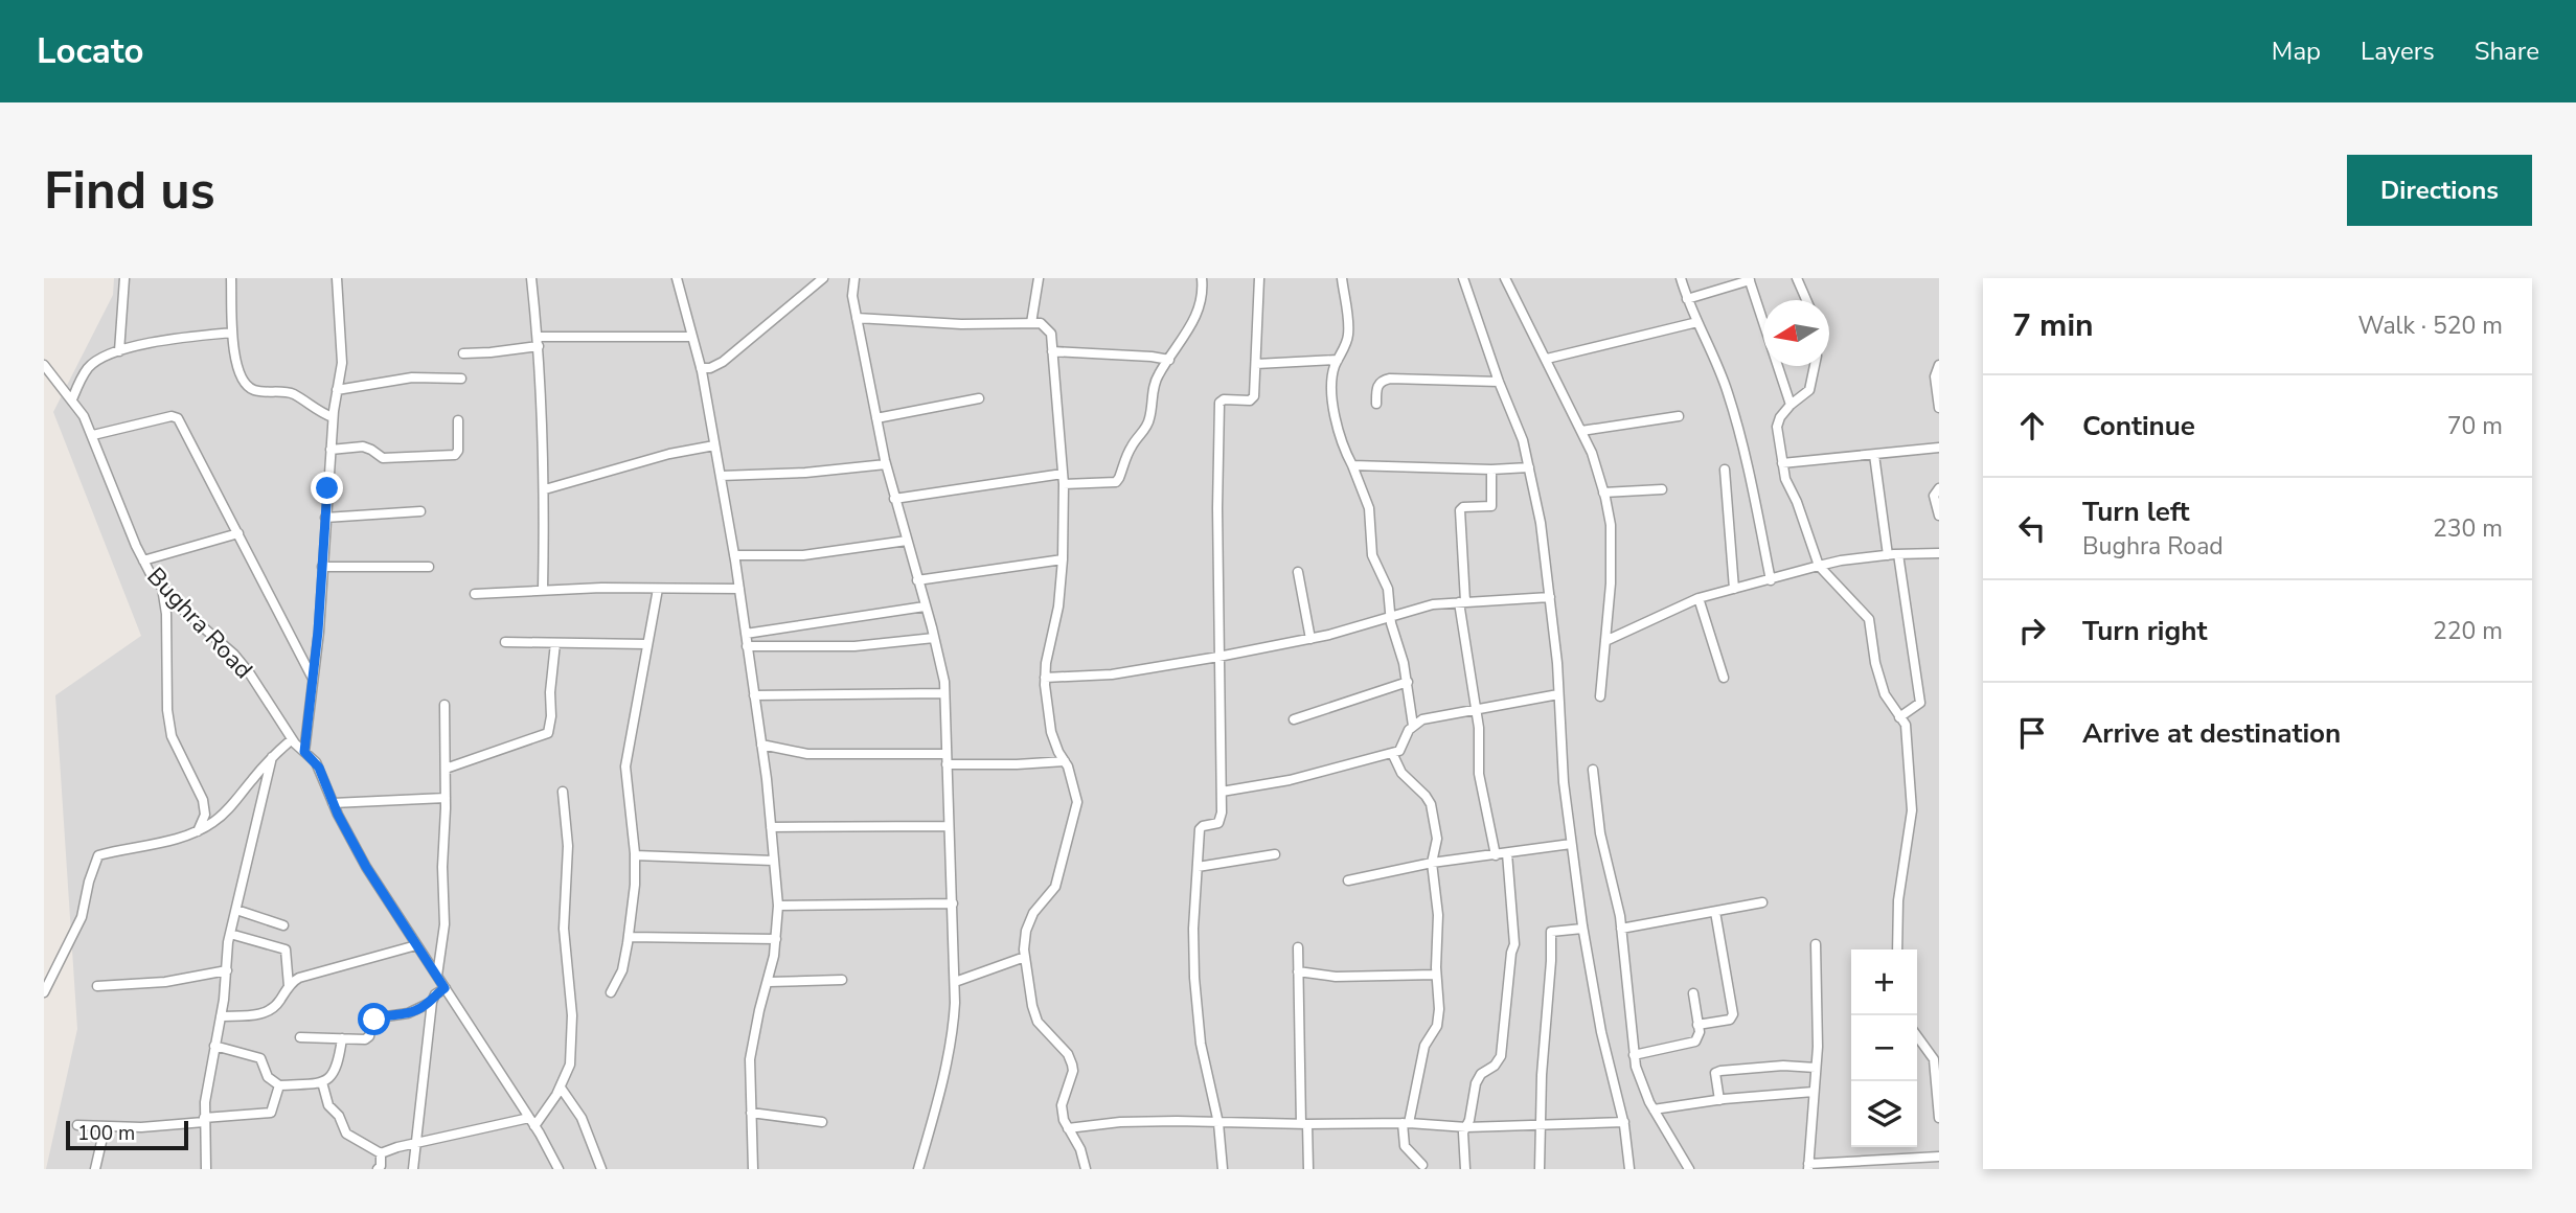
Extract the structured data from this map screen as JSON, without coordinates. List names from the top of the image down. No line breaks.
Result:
{"streets":{"street":["Bughra Road"]},"scale_bar":"100 m","north":"left","page":{"header":"Locato","nav":["Map","Layers","Share"],"buttons":"Directions","title":"Find us","heading":["7 min","Walk · 520 m"],"list":[["Continue","70 m"],["Turn left","Bughra Road","230 m"],["Turn right","220 m"],"Arrive at destination"],"map_buttons":["+","−"],"scale":"100 m"}}
